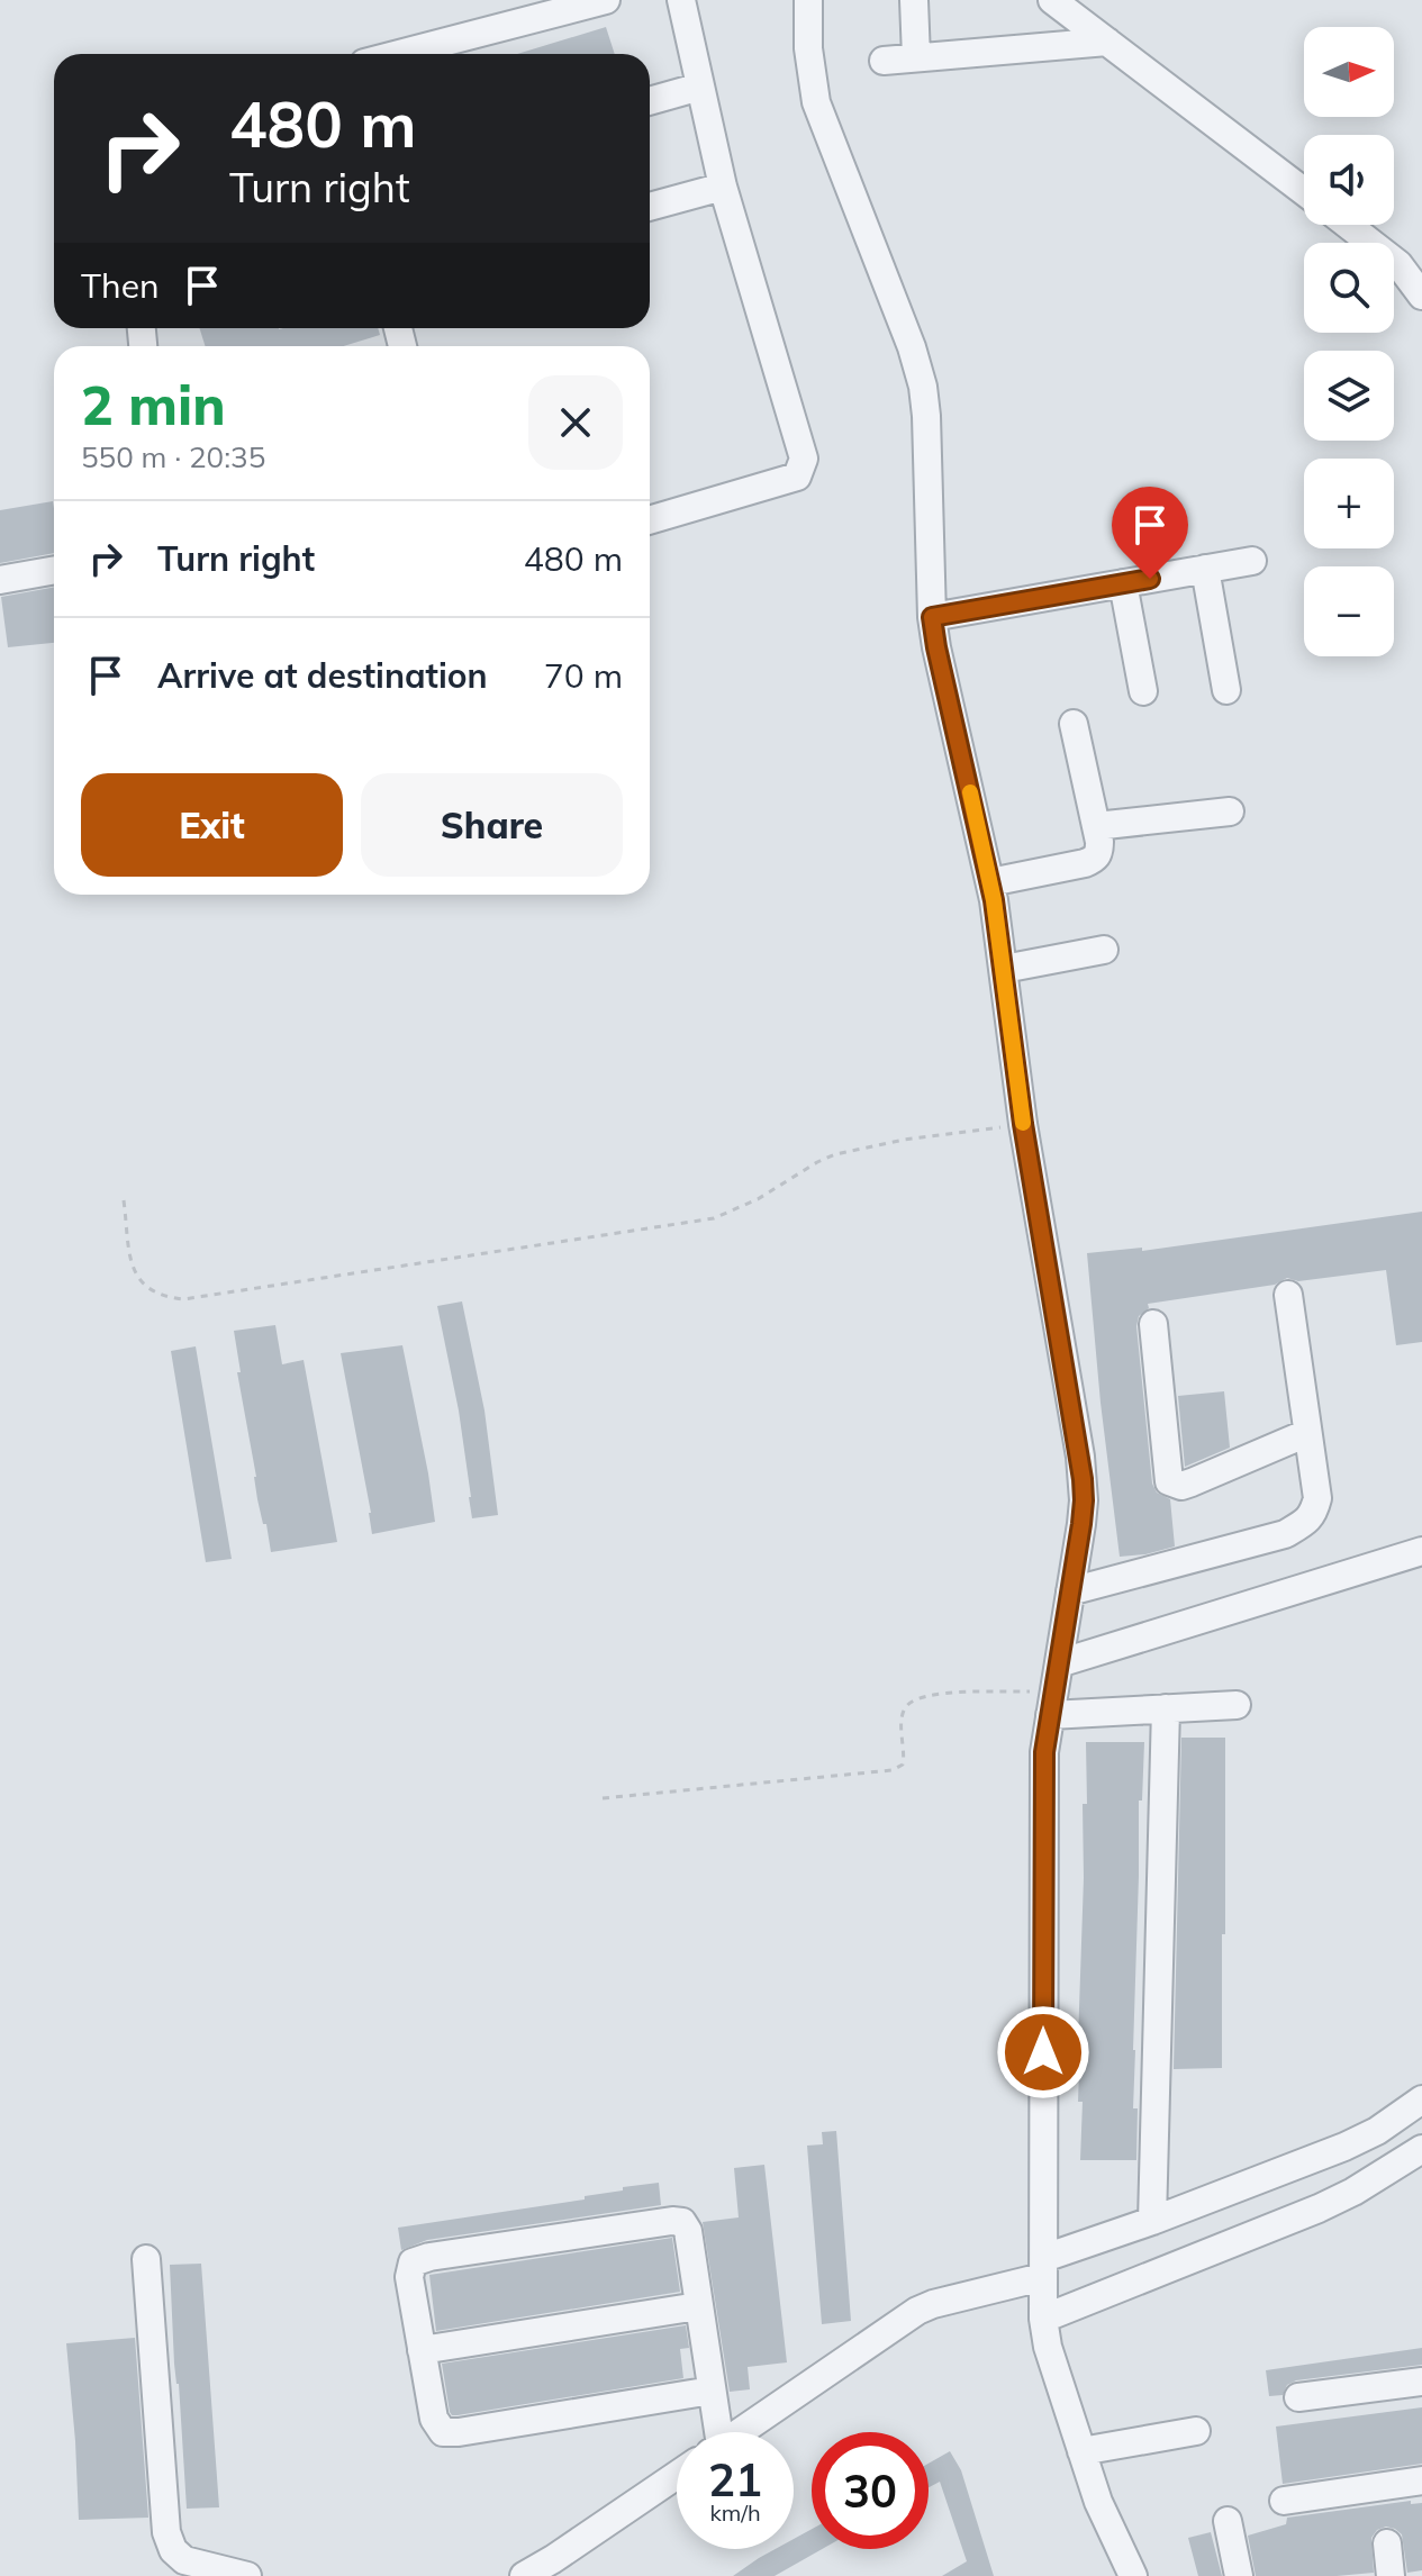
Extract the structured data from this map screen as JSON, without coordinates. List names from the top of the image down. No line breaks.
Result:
{"north":"right","page":{"map_buttons":["+","−"],"turn":["480 m","Turn right"],"then":"Then","heading":["2 min","550 m · 20:35"],"list":[{"name":"Turn right","value":"480 m"},{"name":"Arrive at destination","value":"70 m"}],"buttons":["Exit","Share"],"speed":"21 km/h","limit":"30"}}
